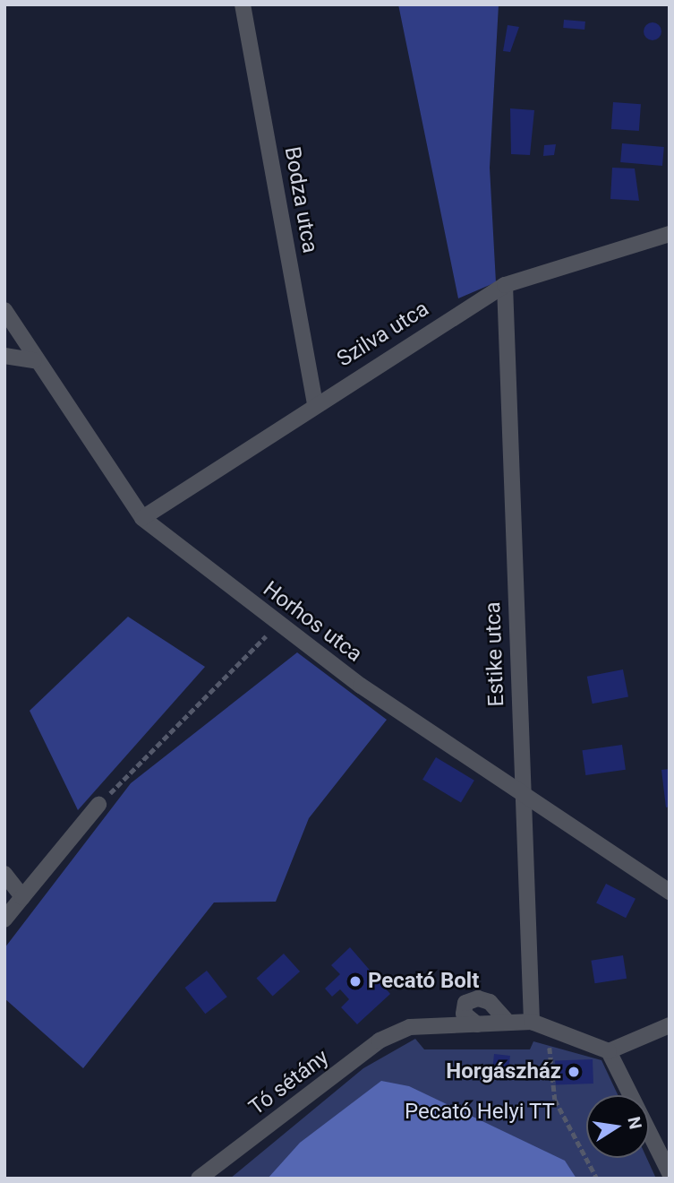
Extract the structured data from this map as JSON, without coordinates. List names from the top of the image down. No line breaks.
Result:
{"streets":{"street":["Bodza utca","Szilva utca","Horhos utca","Estike utca","Tó sétány"]},"crossings":[["Bodza utca","Szilva utca"],["Szilva utca","Horhos utca"],["Szilva utca","Estike utca"],["Horhos utca","Estike utca"]],"parks":["Pecató Helyi TT"],"places":["Pecató Bolt","Horgászház"],"north":"right"}
